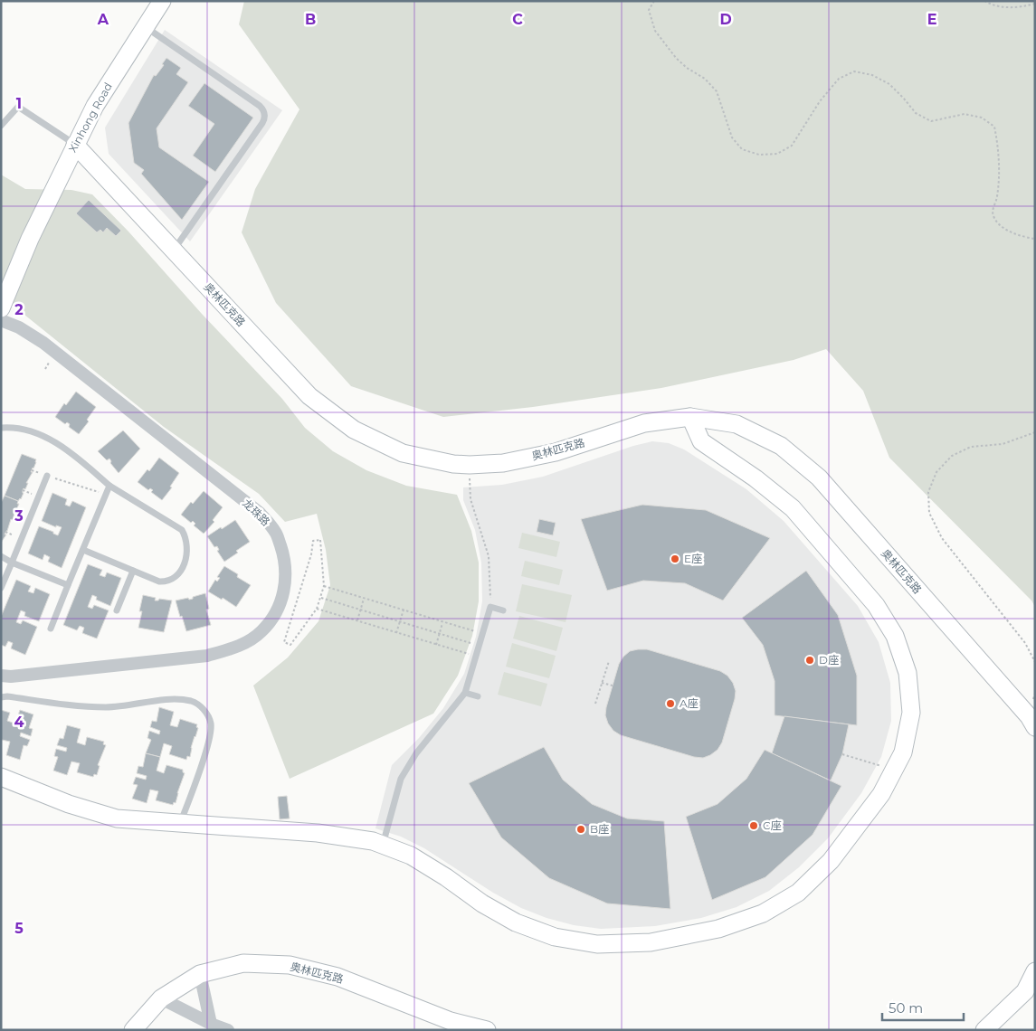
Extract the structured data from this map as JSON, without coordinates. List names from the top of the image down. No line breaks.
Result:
{"streets":{"street":["Xinhong Road","奥林匹克路","龙珠路"]},"crossings":[["Xinhong Road","奥林匹克路"]],"places":["E座","D座","A座","C座","B座"],"scale_bar":"50 m","grid":{"columns":["A","B","C","D","E"],"rows":["1","2","3","4","5"]}}
